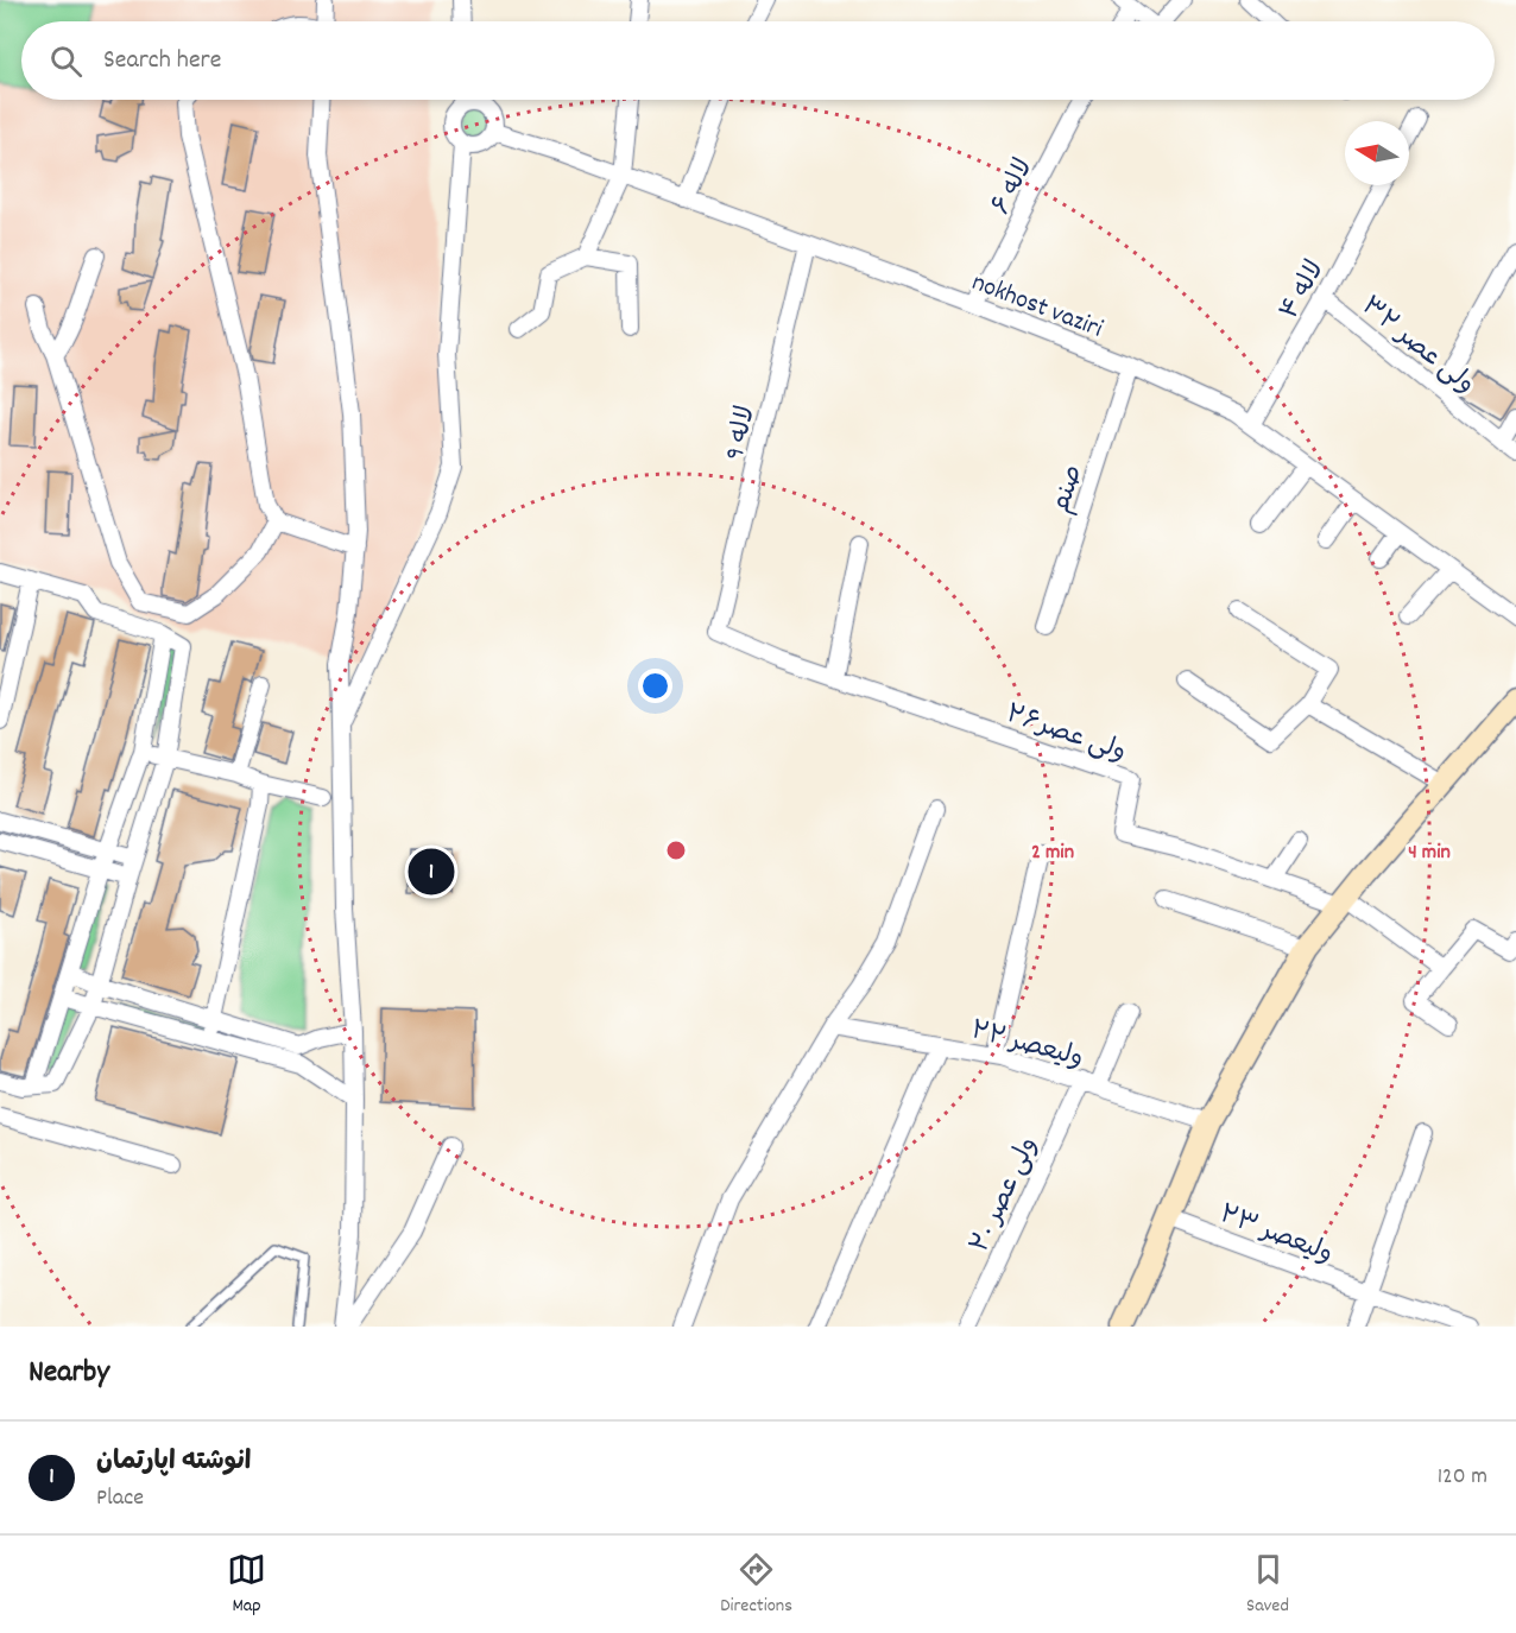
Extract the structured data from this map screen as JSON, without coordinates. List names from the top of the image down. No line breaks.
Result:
{"streets":{"street":["لاله ۶","لاله ۴","nokhost vaziri","ولی عصر ۳۲","لاله 9","صنم","ولی عصر۲۶","ولیعصر ۲۲","ولی عصر ۲۰","ولیعصر ۲۳"]},"crossings":[["لاله ۶","nokhost vaziri"],["لاله ۴","nokhost vaziri"],["لاله ۴","ولی عصر ۳۲"],["nokhost vaziri","لاله 9"],["nokhost vaziri","صنم"],["لاله 9","ولی عصر۲۶"],["ولیعصر ۲۲","ولی عصر ۲۰"]],"north":"left","page":{"search":"Search here","pins":"1","heading":"Nearby","list":[{"mark":"1","name":"انوشته اپارتمان","note":"Place","value":"120 m"}],"nav":["Map","Directions","Saved"]},"rings":["2 min","4 min"]}
